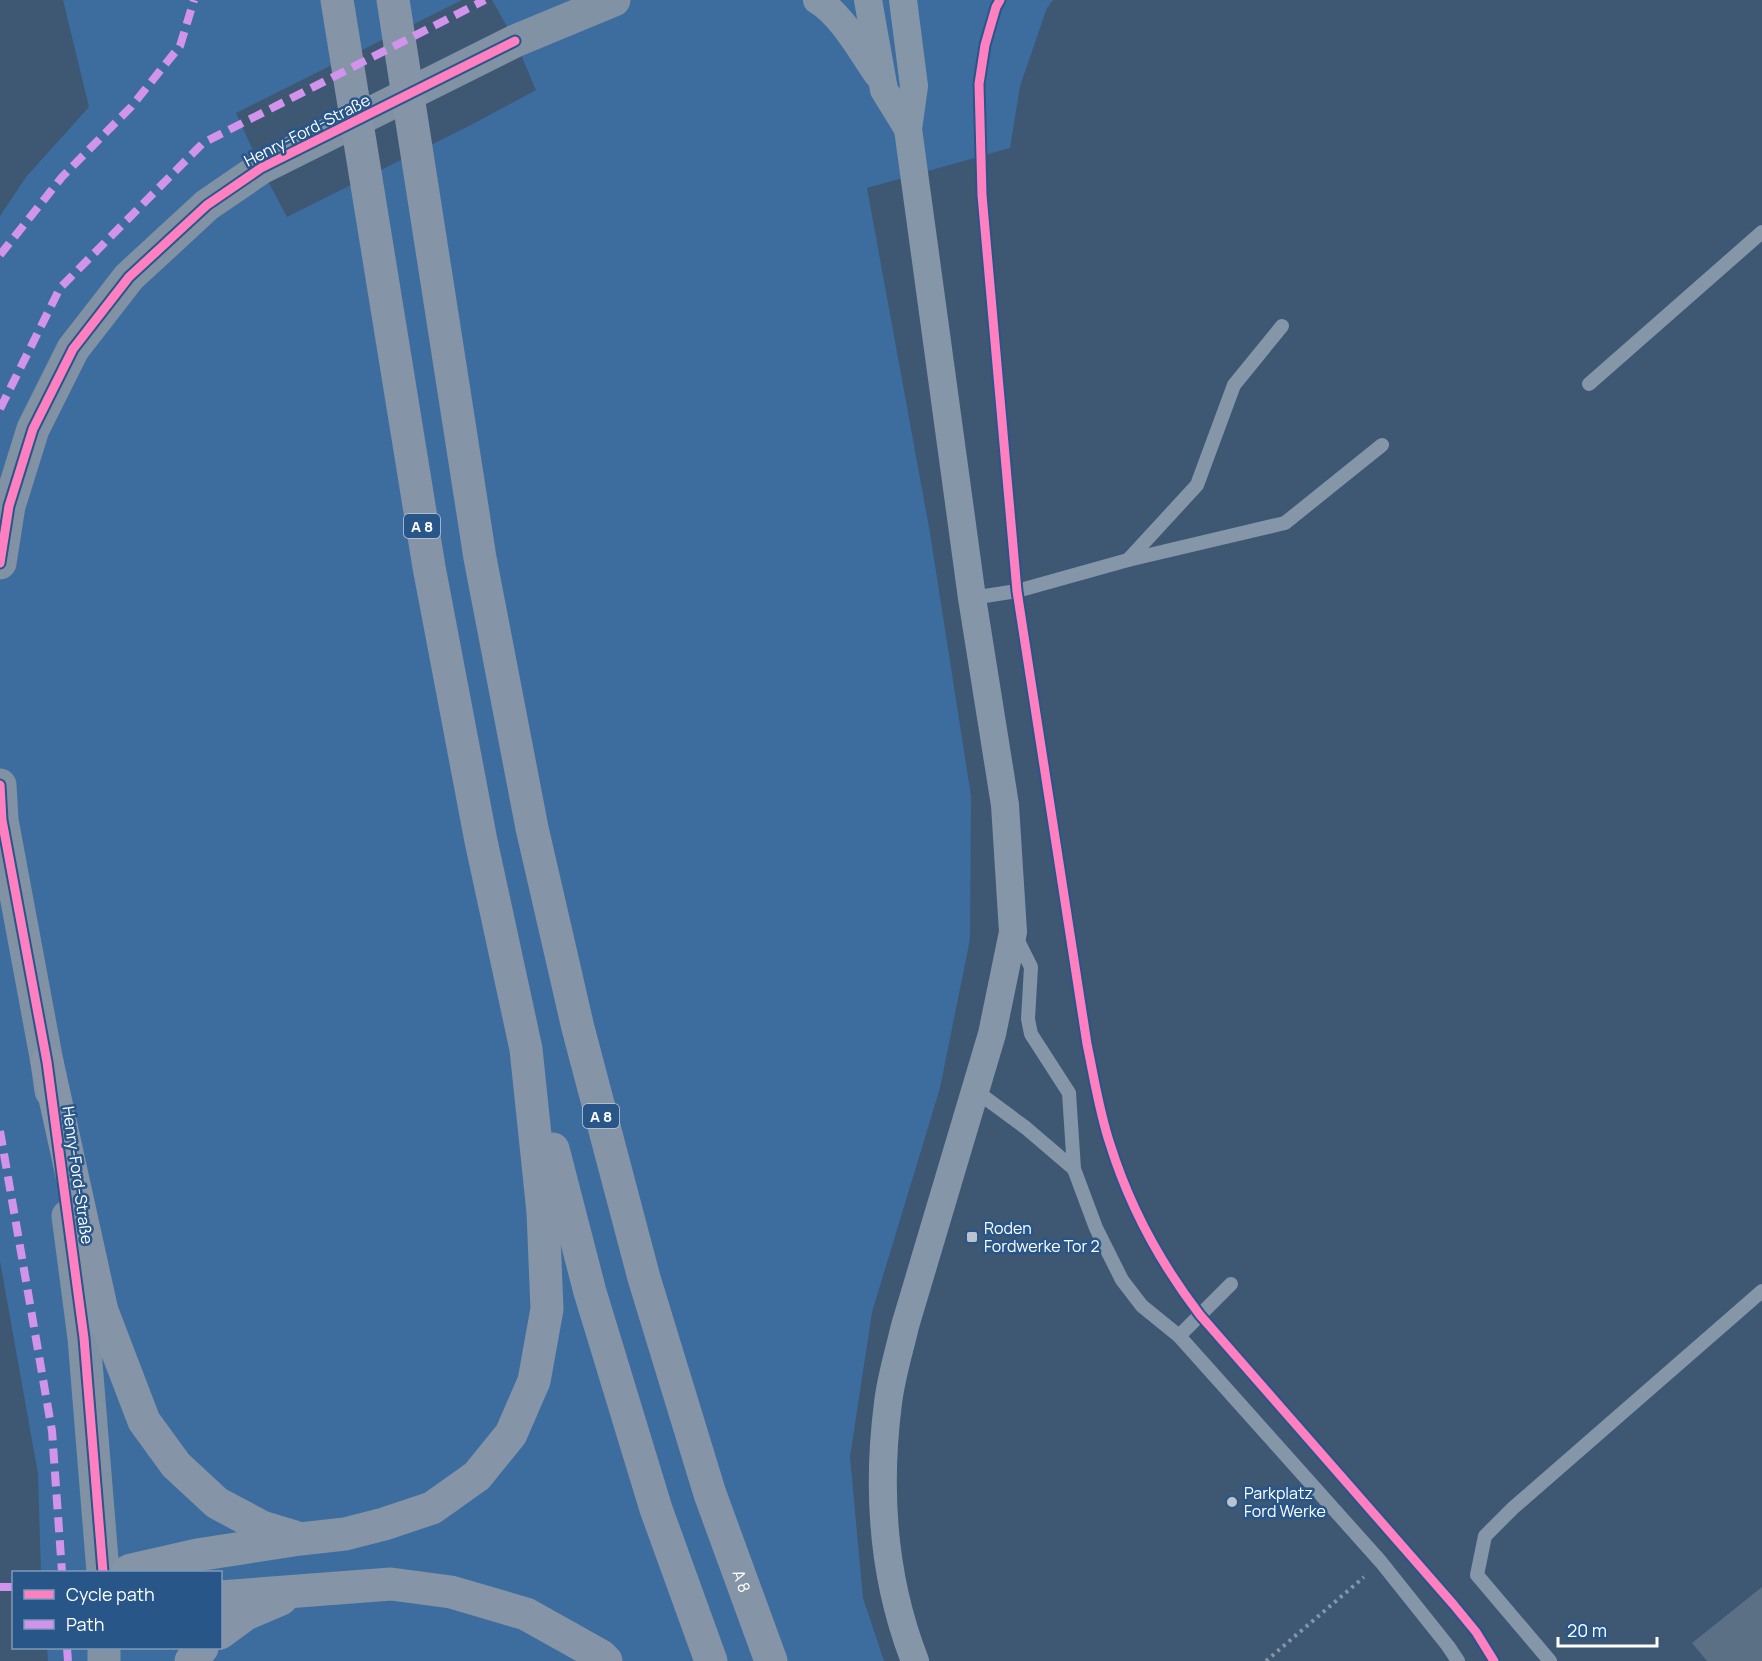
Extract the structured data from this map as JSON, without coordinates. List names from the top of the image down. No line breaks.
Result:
{"streets":{"highway":["A 8"],"street":["Henry-Ford-Straße"]},"places":{"transit":["Roden Fordwerke Tor 2"],"other":["Parkplatz Ford Werke"]},"legend":["Cycle path","Path"],"scale_bar":"20 m"}
